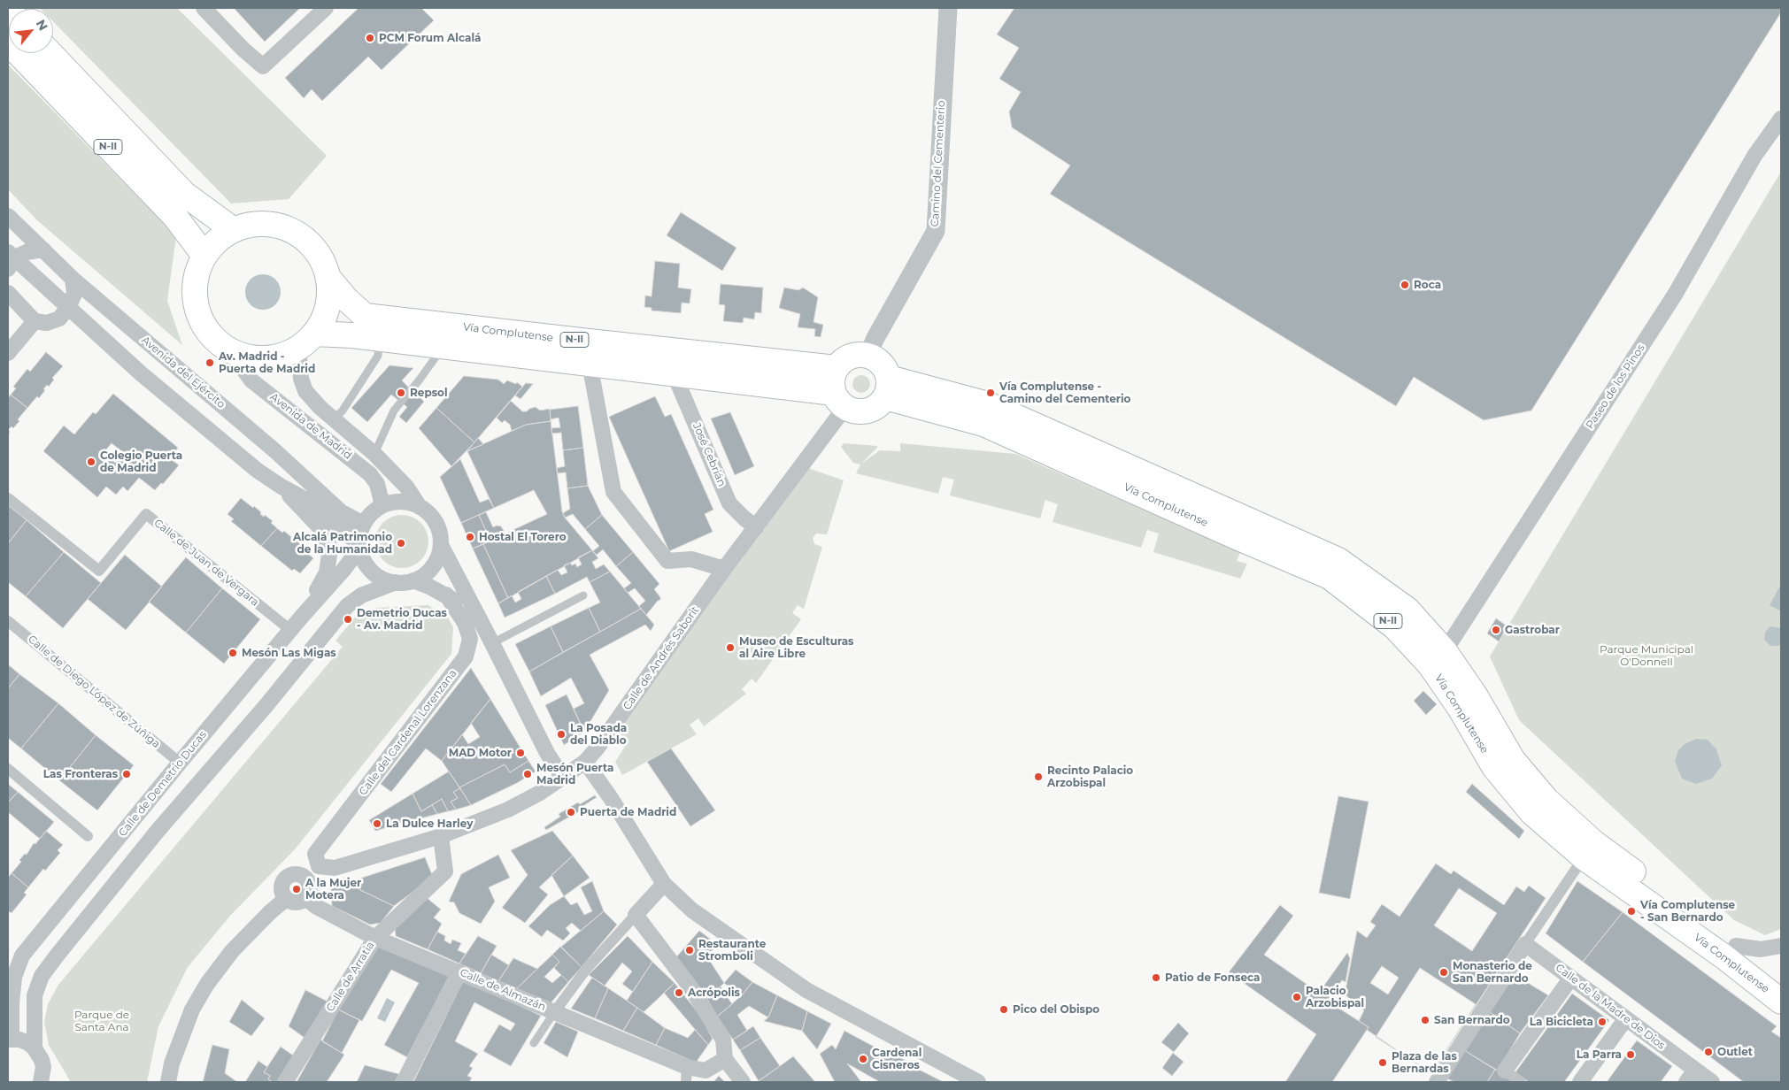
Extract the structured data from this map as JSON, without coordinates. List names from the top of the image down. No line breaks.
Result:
{"streets":{"main road":["N-II","Vía Complutense"],"street":["Camino del Cementerio","Avenida del Ejército","Paseo de los Pinos","Avenida de Madrid","José Cebrián","Calle de Juan de Vergara","Calle de Andrés Saborit","Calle de Diego López de Zúñiga","Calle del Cardenal Lorenzana","Calle de Demetrio Ducas","Calle de Arratia","Calle de Almazán","Calle de la Madre de Dios"]},"crossings":[["N-II","Camino del Cementerio"],["N-II","Vía Complutense"],["N-II","Avenida de Madrid"],["N-II","Calle de Andrés Saborit"],["Camino del Cementerio","Vía Complutense"],["Camino del Cementerio","Calle de Andrés Saborit"],["Vía Complutense","Paseo de los Pinos"],["Vía Complutense","Avenida de Madrid"],["Vía Complutense","José Cebrián"],["Vía Complutense","Calle de Andrés Saborit"],["Avenida del Ejército","Avenida de Madrid"],["Avenida del Ejército","Calle de Demetrio Ducas"],["Avenida de Madrid","Calle de Demetrio Ducas"],["José Cebrián","Calle de Andrés Saborit"],["Calle de Juan de Vergara","Calle de Demetrio Ducas"],["Calle de Andrés Saborit","Calle del Cardenal Lorenzana"],["Calle de Andrés Saborit","Calle de Arratia"],["Calle de Diego López de Zúñiga","Calle de Demetrio Ducas"],["Calle de Arratia","Calle de Almazán"]],"parks":["Parque Municipal O'Donnell","Parque de Santa Ana"],"places":["PCM Forum Alcalá","Roca","Av. Madrid - Puerta de Madrid","Repsol","Vía Complutense - Camino del Cementerio","Colegio Puerta de Madrid","Hostal El Torero","Alcalá Patrimonio de la Humanidad","Demetrio Ducas - Av. Madrid","Gastrobar","Museo de Esculturas al Aire Libre","Mesón Las Migas","La Posada del Diablo","MAD Motor","Las Fronteras","Mesón Puerta Madrid","Recinto Palacio Arzobispal","Puerta de Madrid","La Dulce Harley","A la Mujer Motera","Vía Complutense - San Bernardo","Restaurante Stromboli","Monasterio de San Bernardo","Patio de Fonseca","Acrópolis","Palacio Arzobispal","Pico del Obispo","San Bernardo","La Bicicleta","Outlet","La Parra","Cardenal Cisneros","Plaza de las Bernardas"],"north":"top right"}
